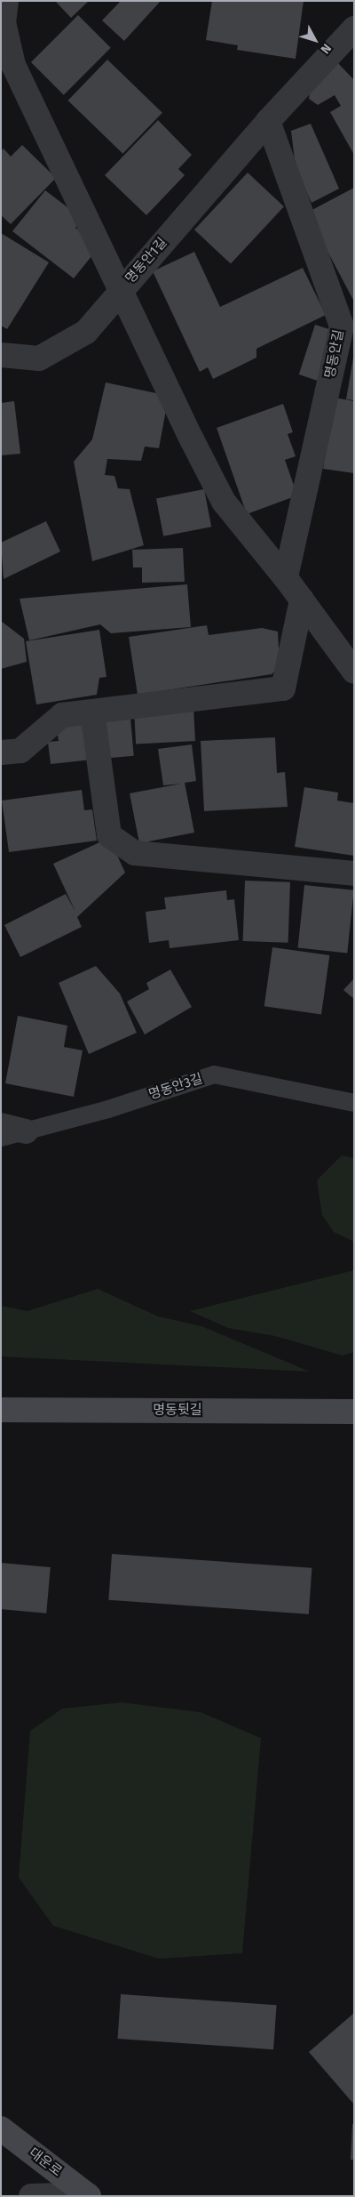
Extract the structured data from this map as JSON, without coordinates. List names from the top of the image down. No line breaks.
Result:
{"streets":{"street":["명동안1길","명동안길","명동뒷길","대운로"],"lane":["명동안3길"]},"crossings":[["명동안1길","명동안길"]],"north":"bottom right"}
